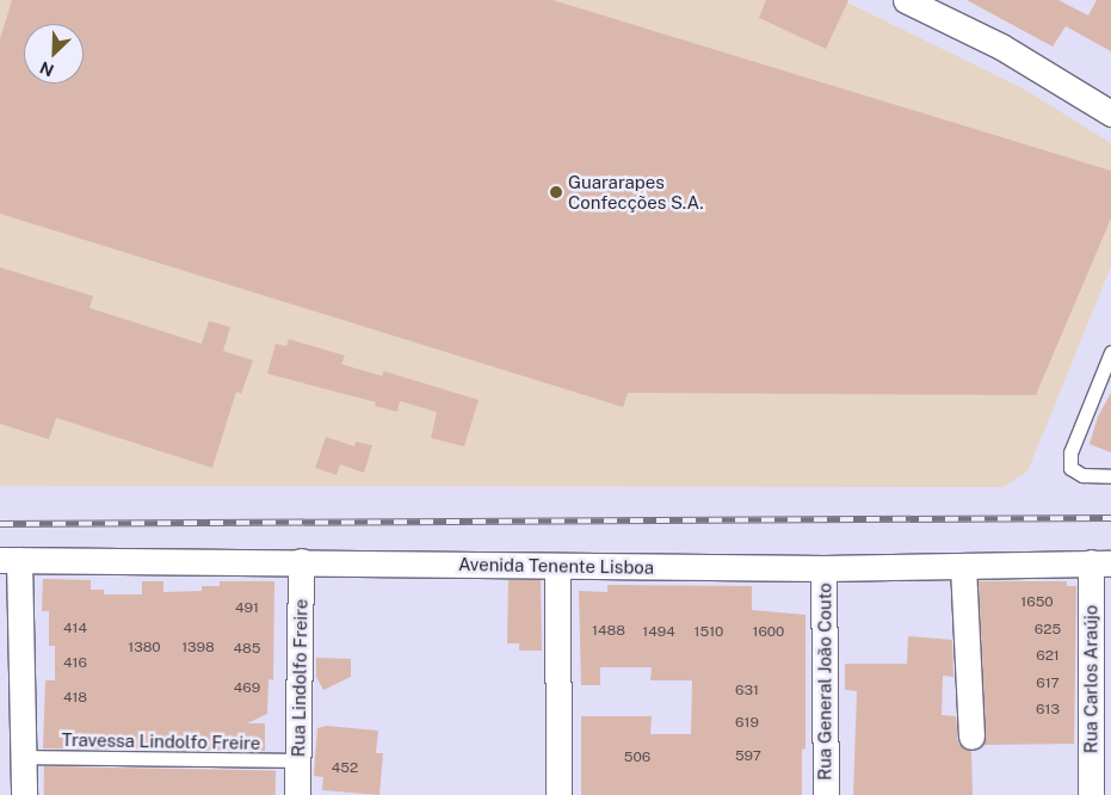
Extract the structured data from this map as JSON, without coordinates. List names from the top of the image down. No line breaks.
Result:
{"streets":{"street":["Avenida Tenente Lisboa","Rua Lindolfo Freire","Rua Carlos Araújo","Rua General João Couto"],"lane":["Travessa Lindolfo Freire"]},"crossings":[["Avenida Tenente Lisboa","Rua Lindolfo Freire"],["Avenida Tenente Lisboa","Rua Carlos Araújo"],["Avenida Tenente Lisboa","Rua General João Couto"],["Rua Lindolfo Freire","Travessa Lindolfo Freire"]],"places":["Guararapes Confecções S.A."],"house_numbers":["1650","491","414","625","1488","1494","1510","1600","1380","1398","485","621","416","617","469","631","418","613","619","597","506","452"],"north":"bottom left"}
